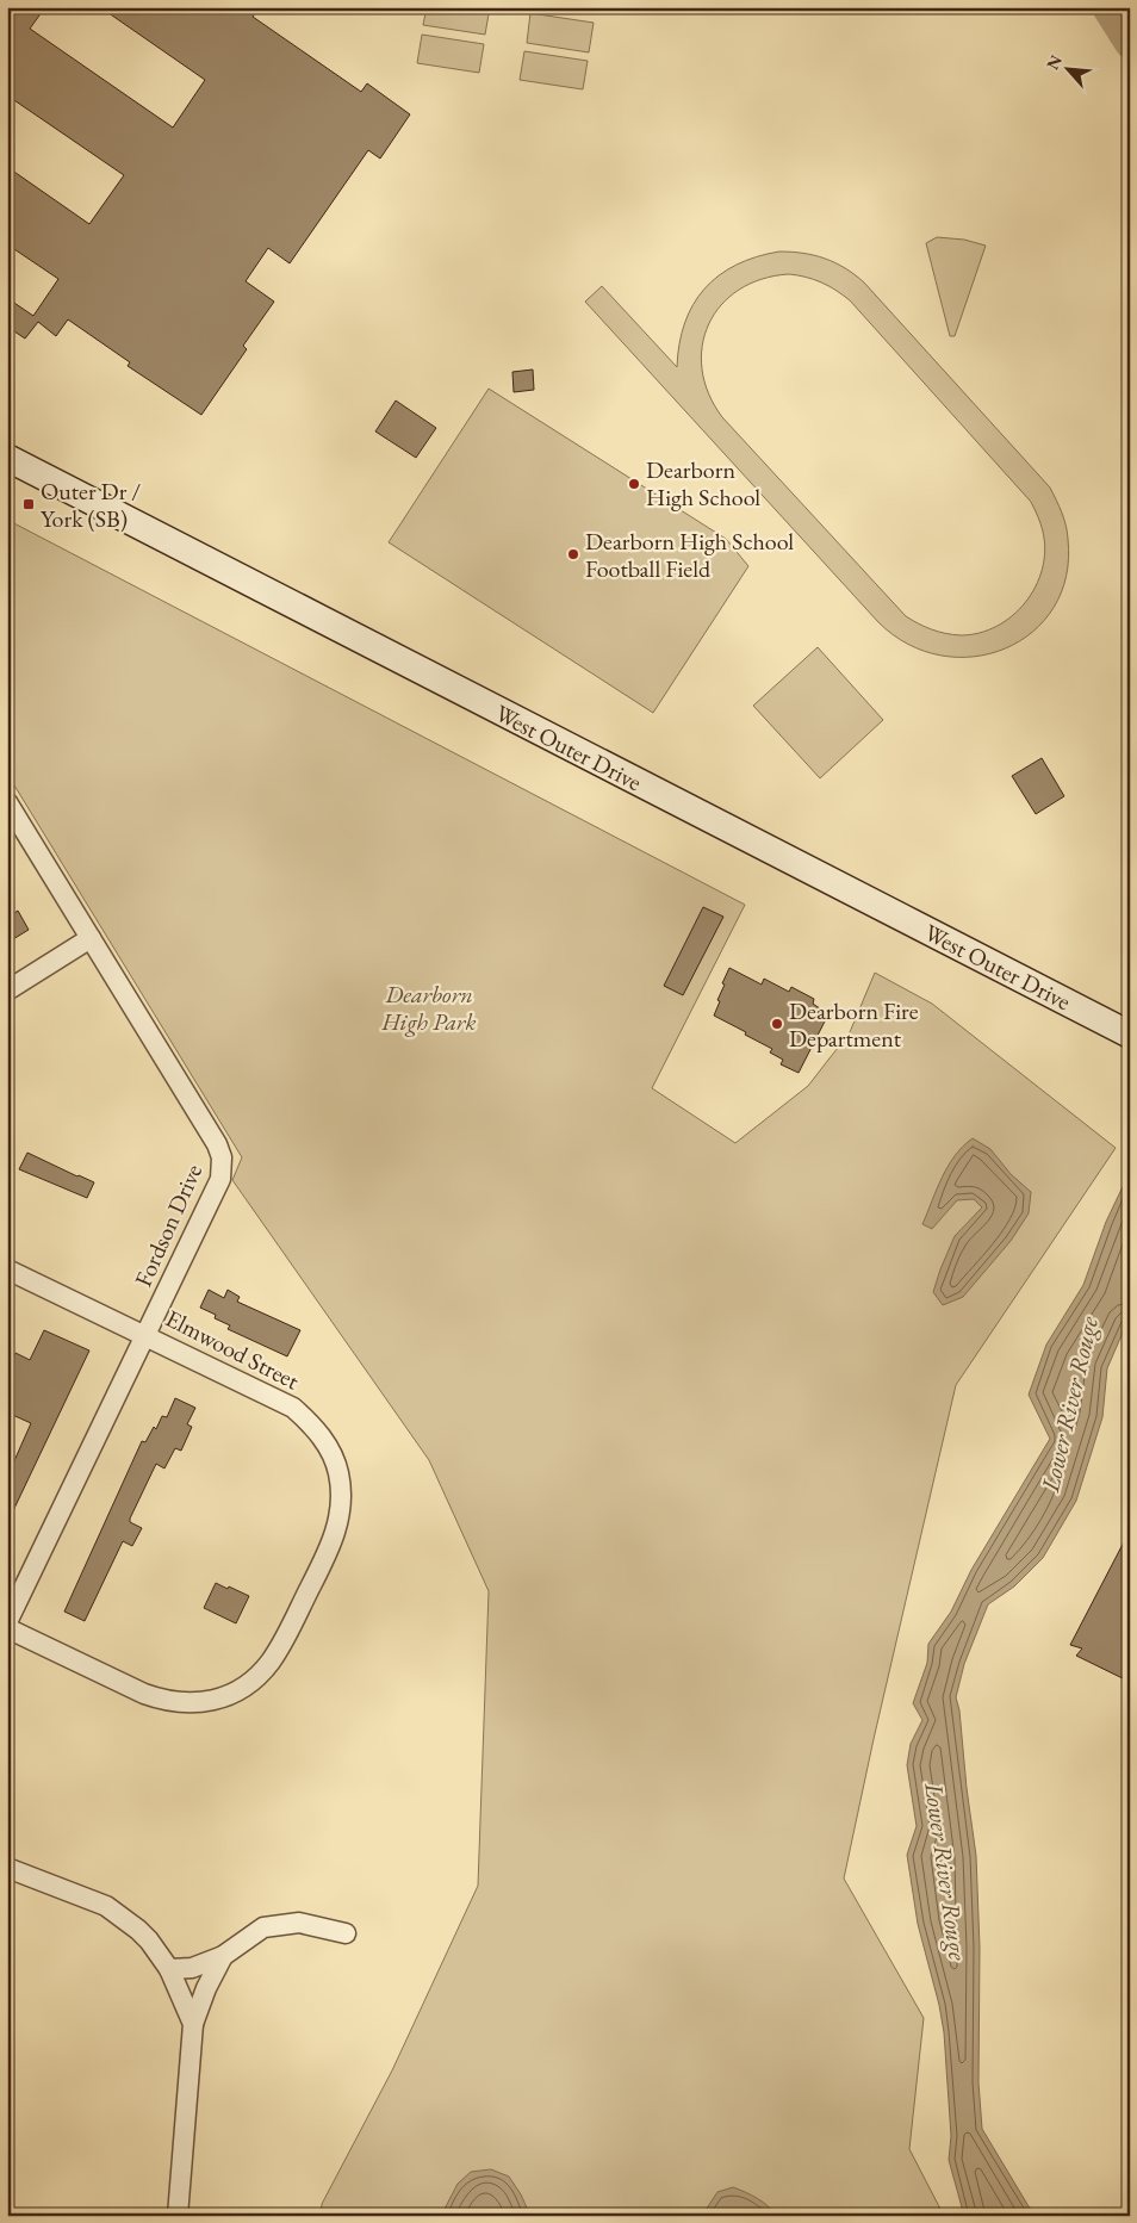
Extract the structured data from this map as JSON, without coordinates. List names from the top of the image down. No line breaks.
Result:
{"streets":{"main road":["West Outer Drive"],"street":["Fordson Drive","Elmwood Street"]},"crossings":[["Fordson Drive","Elmwood Street"]],"water":["Lower River Rouge"],"parks":["Dearborn High Park"],"places":{"other":["Dearborn High School","Dearborn High School Football Field","Dearborn Fire Department"],"transit":["Outer Dr / York (SB)"]},"north":"top left"}
